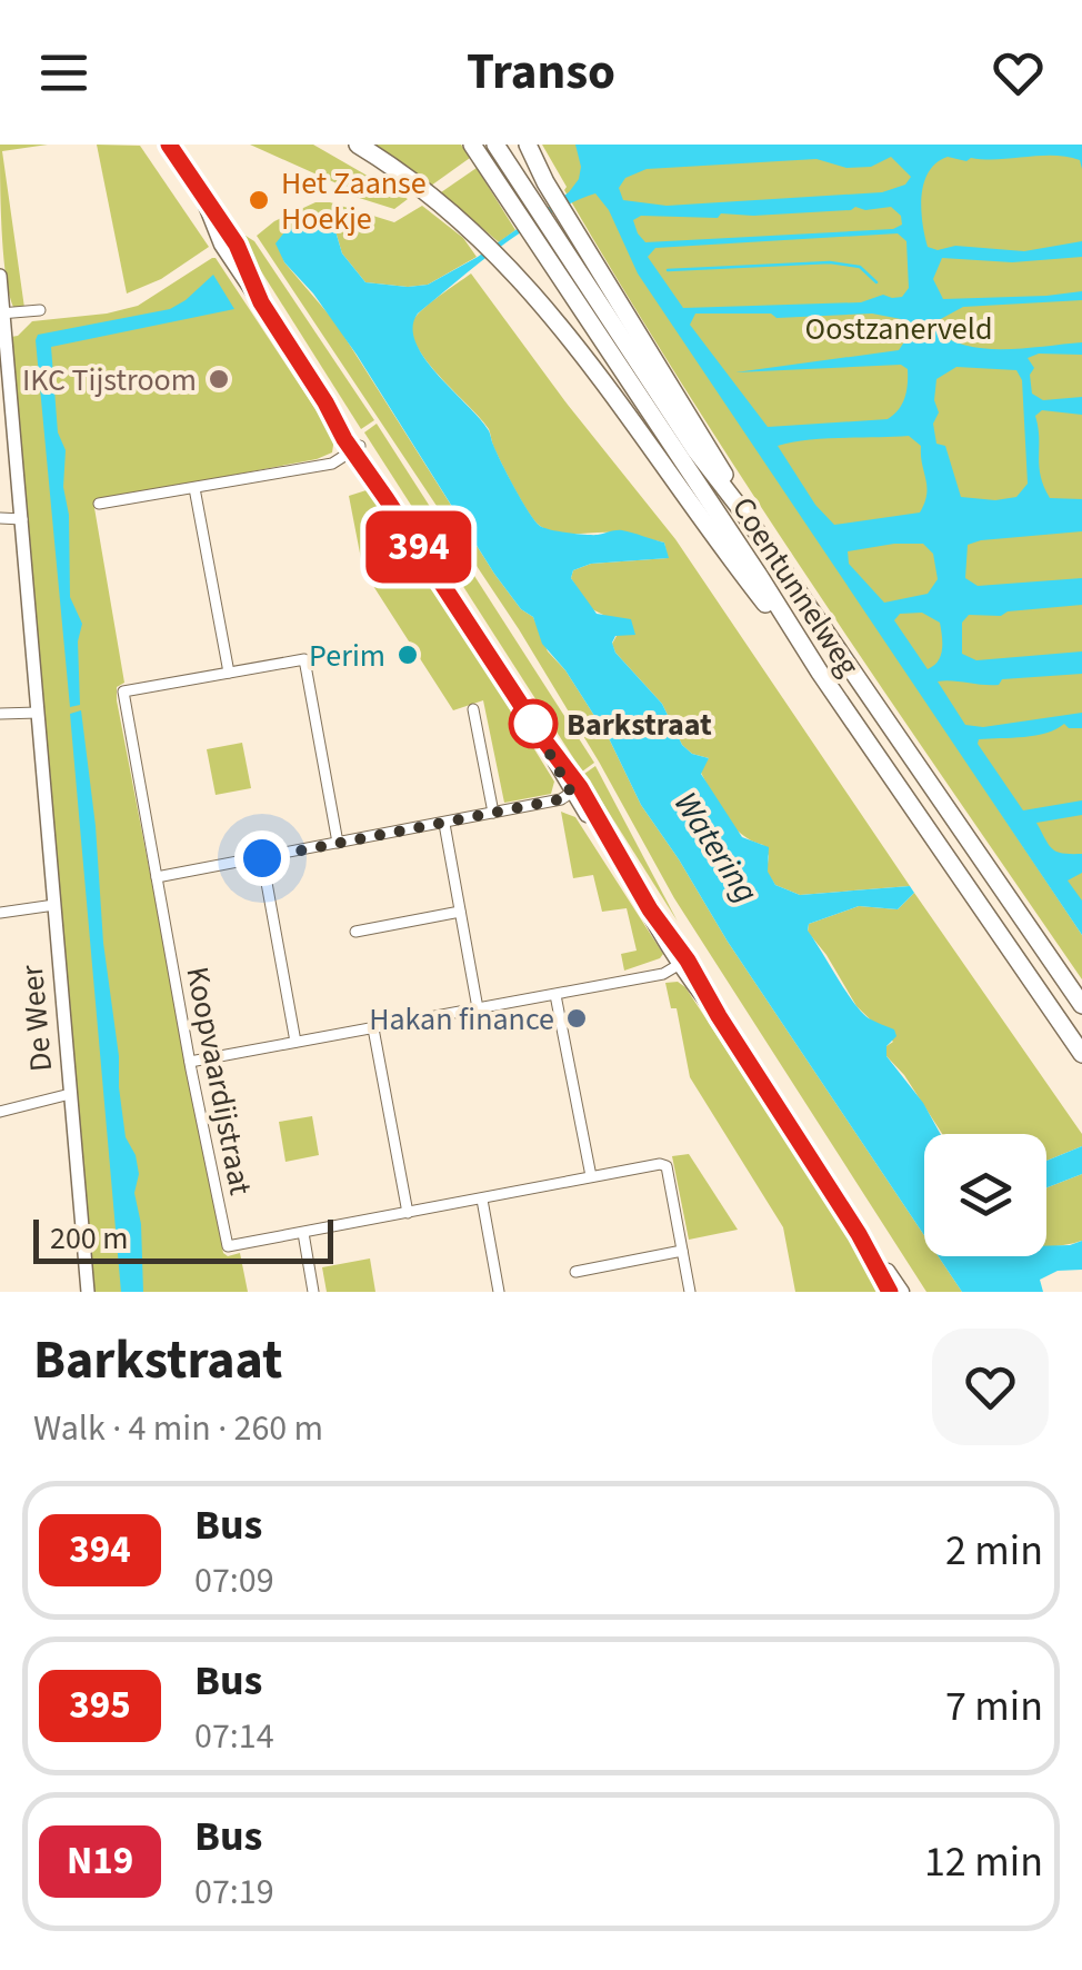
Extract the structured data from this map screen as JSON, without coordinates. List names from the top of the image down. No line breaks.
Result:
{"streets":{"highway":["Coentunnelweg"],"street":["De Weer","Koopvaardijstraat"]},"water":["Watering"],"parks":["Oostzanerveld"],"places":["Het Zaanse Hoekje","IKC Tijstroom","Perim","Barkstraat","Hakan finance"],"lines":["bus line 394"],"scale_bar":"200 m","page":{"header":"Transo","on_map":"394","scale":"200 m","heading":["Barkstraat","Walk · 4 min · 260 m"],"list":[{"mark":"394","name":"Bus","note":"07:09","value":"2 min"},{"mark":"395","name":"Bus","note":"07:14","value":"7 min"},{"mark":"N19","name":"Bus","note":"07:19","value":"12 min"}]}}
